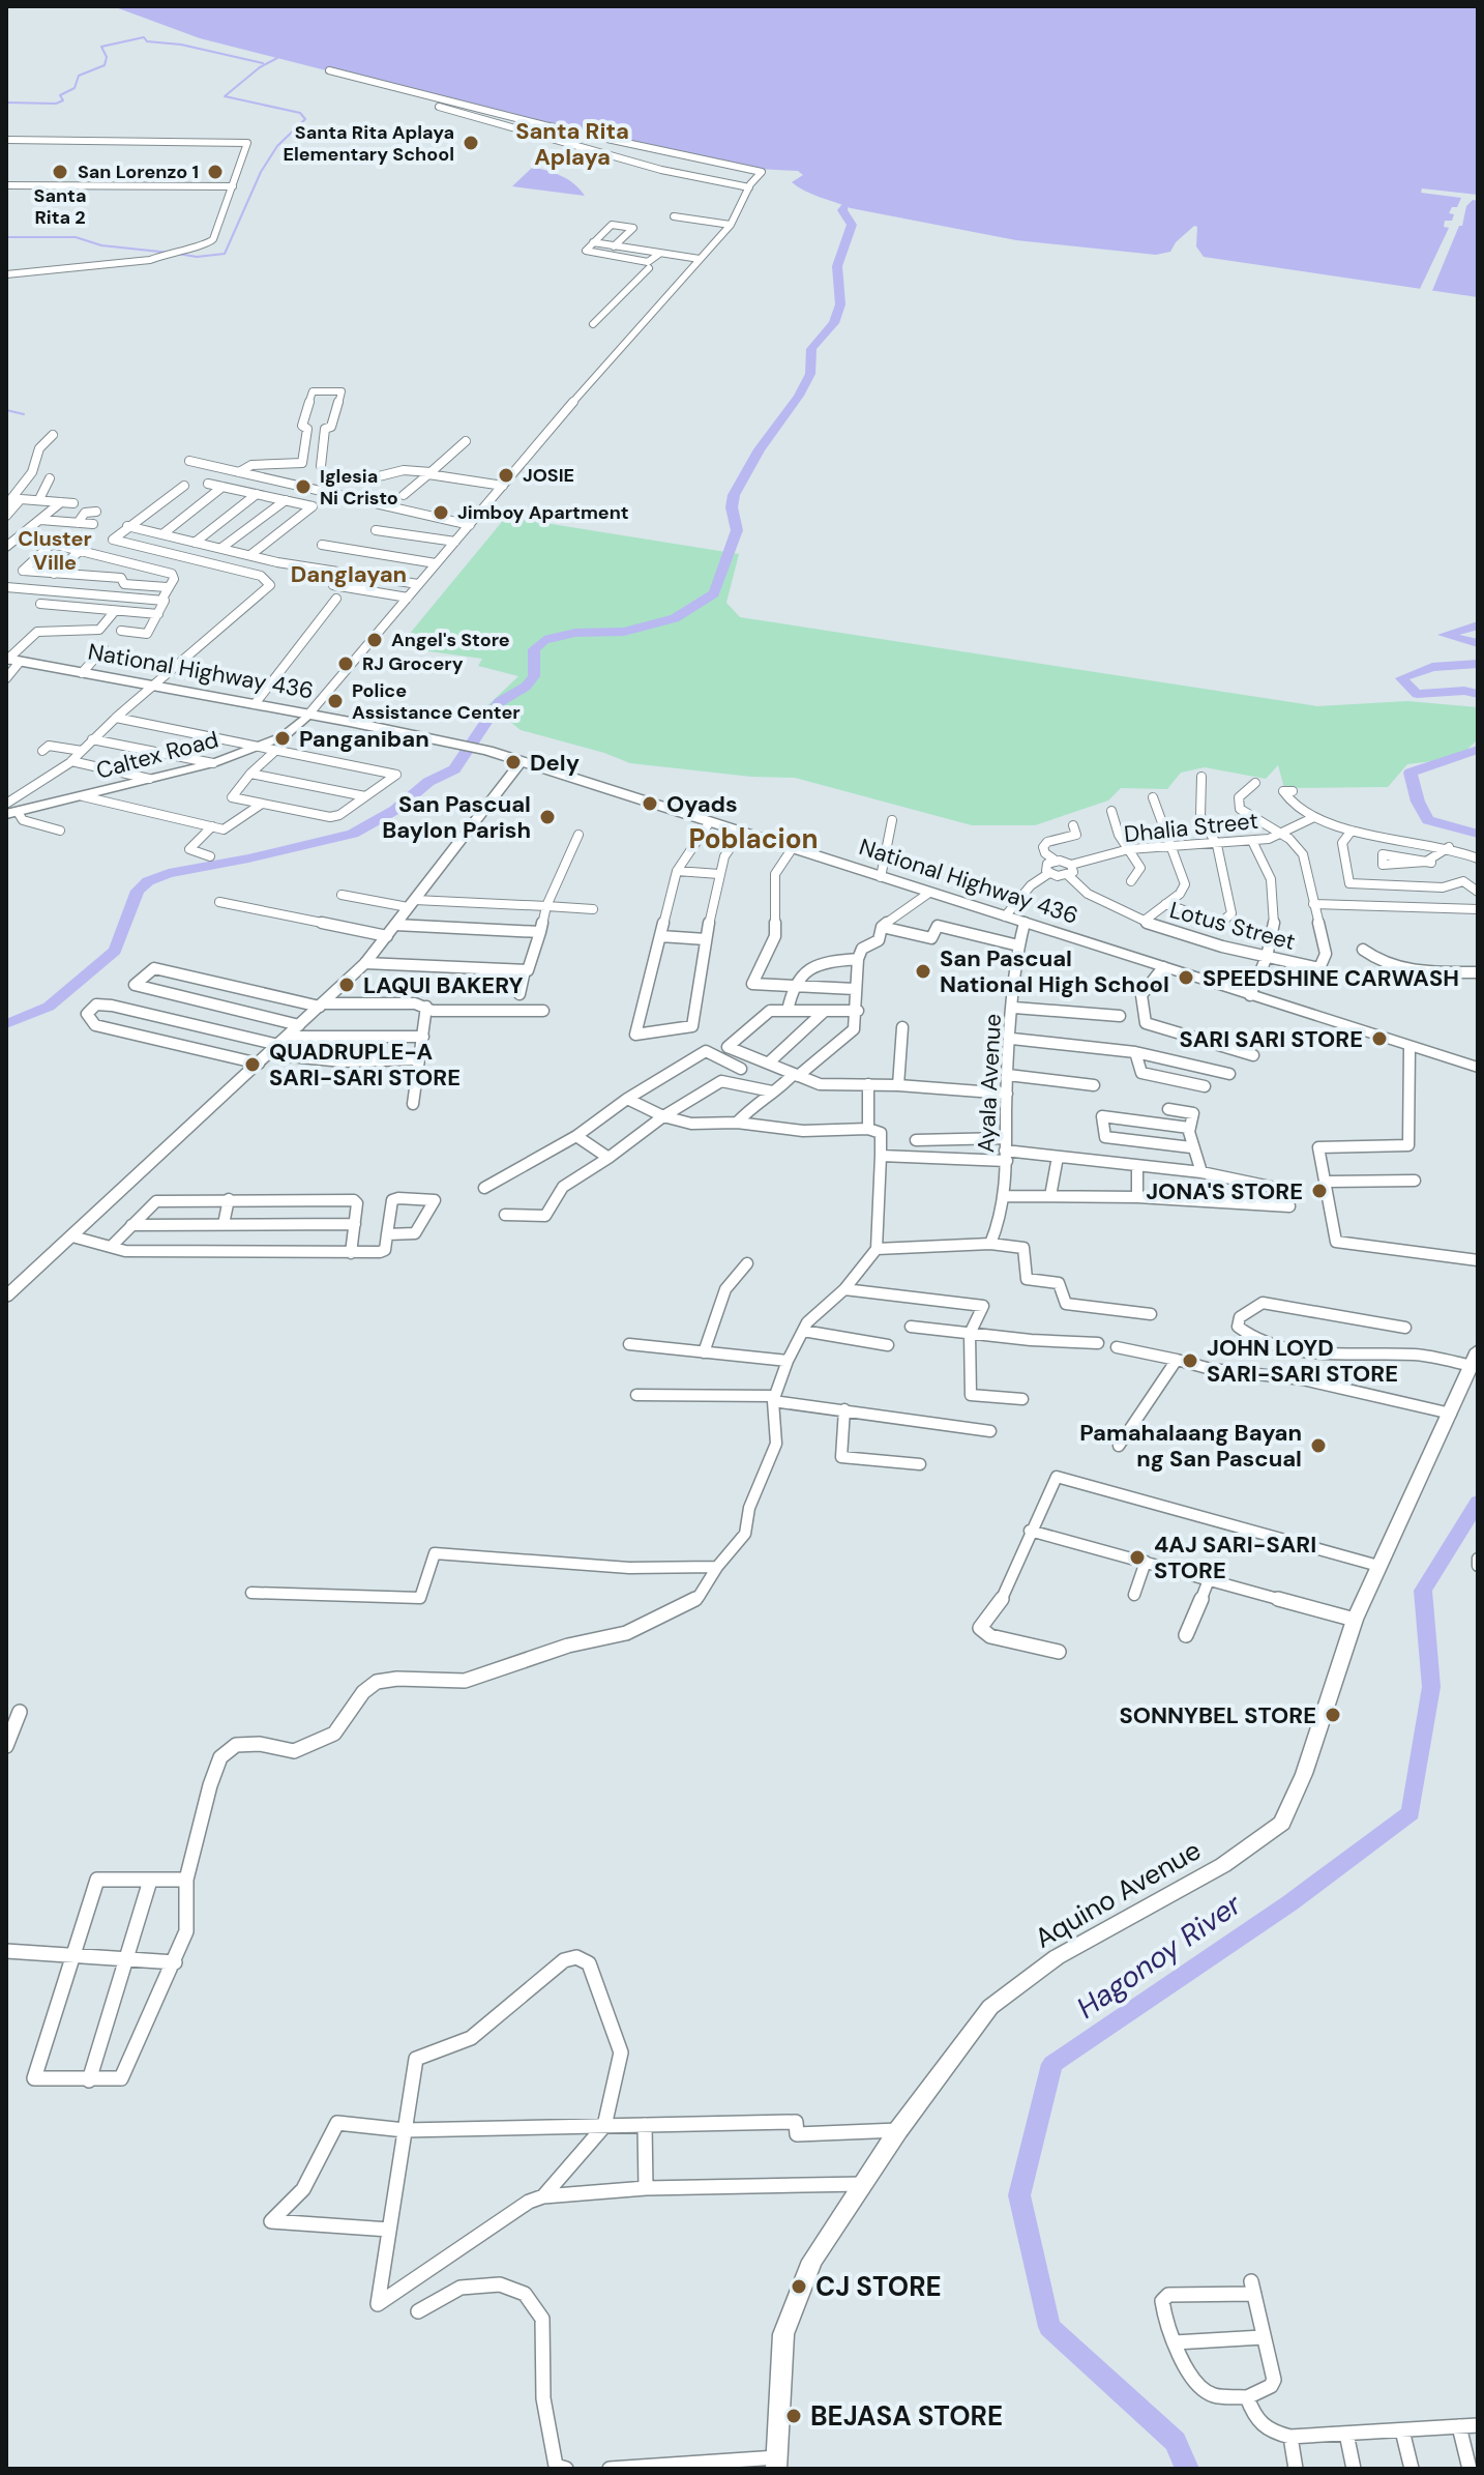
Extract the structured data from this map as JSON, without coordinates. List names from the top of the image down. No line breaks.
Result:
{"streets":{"main road":["National Highway 436"],"street":["Caltex Road","Dhalia Street","Lotus Street","Ayala Avenue","Aquino Avenue"]},"crossings":[["National Highway 436","Caltex Road"],["National Highway 436","Ayala Avenue"],["Dhalia Street","Lotus Street"]],"districts":["Santa Rita Aplaya","Cluster Ville","Danglayan","Poblacion"],"water":["Hagonoy River"],"places":["Santa Rita Aplaya Elementary School","Santa Rita 2","San Lorenzo 1","JOSIE","Iglesia Ni Cristo","Jimboy Apartment","Angel's Store","RJ Grocery","Police Assistance Center","Panganiban","Dely","Oyads","San Pascual Baylon Parish","San Pascual National High School","SPEEDSHINE CARWASH","LAQUI BAKERY","SARI SARI STORE","QUADRUPLE-A SARI-SARI STORE","JONA'S STORE","JOHN LOYD SARI-SARI STORE","Pamahalaang Bayan ng San Pascual","4AJ SARI-SARI STORE","SONNYBEL STORE","CJ STORE","BEJASA STORE"]}
